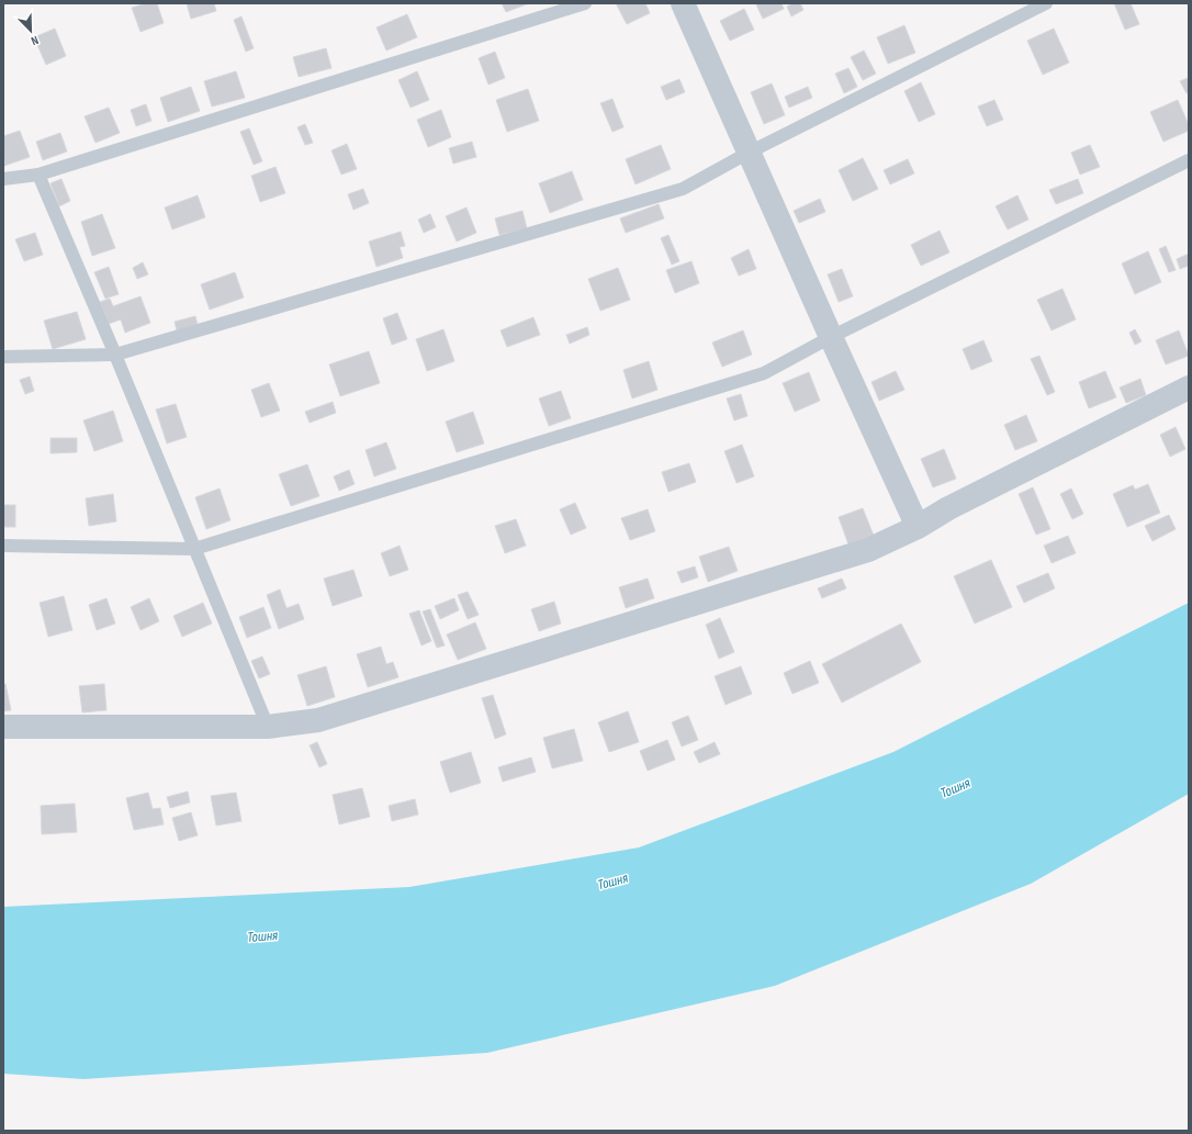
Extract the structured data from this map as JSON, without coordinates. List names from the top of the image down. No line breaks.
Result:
{"water":["Тошня"],"north":"bottom right"}
